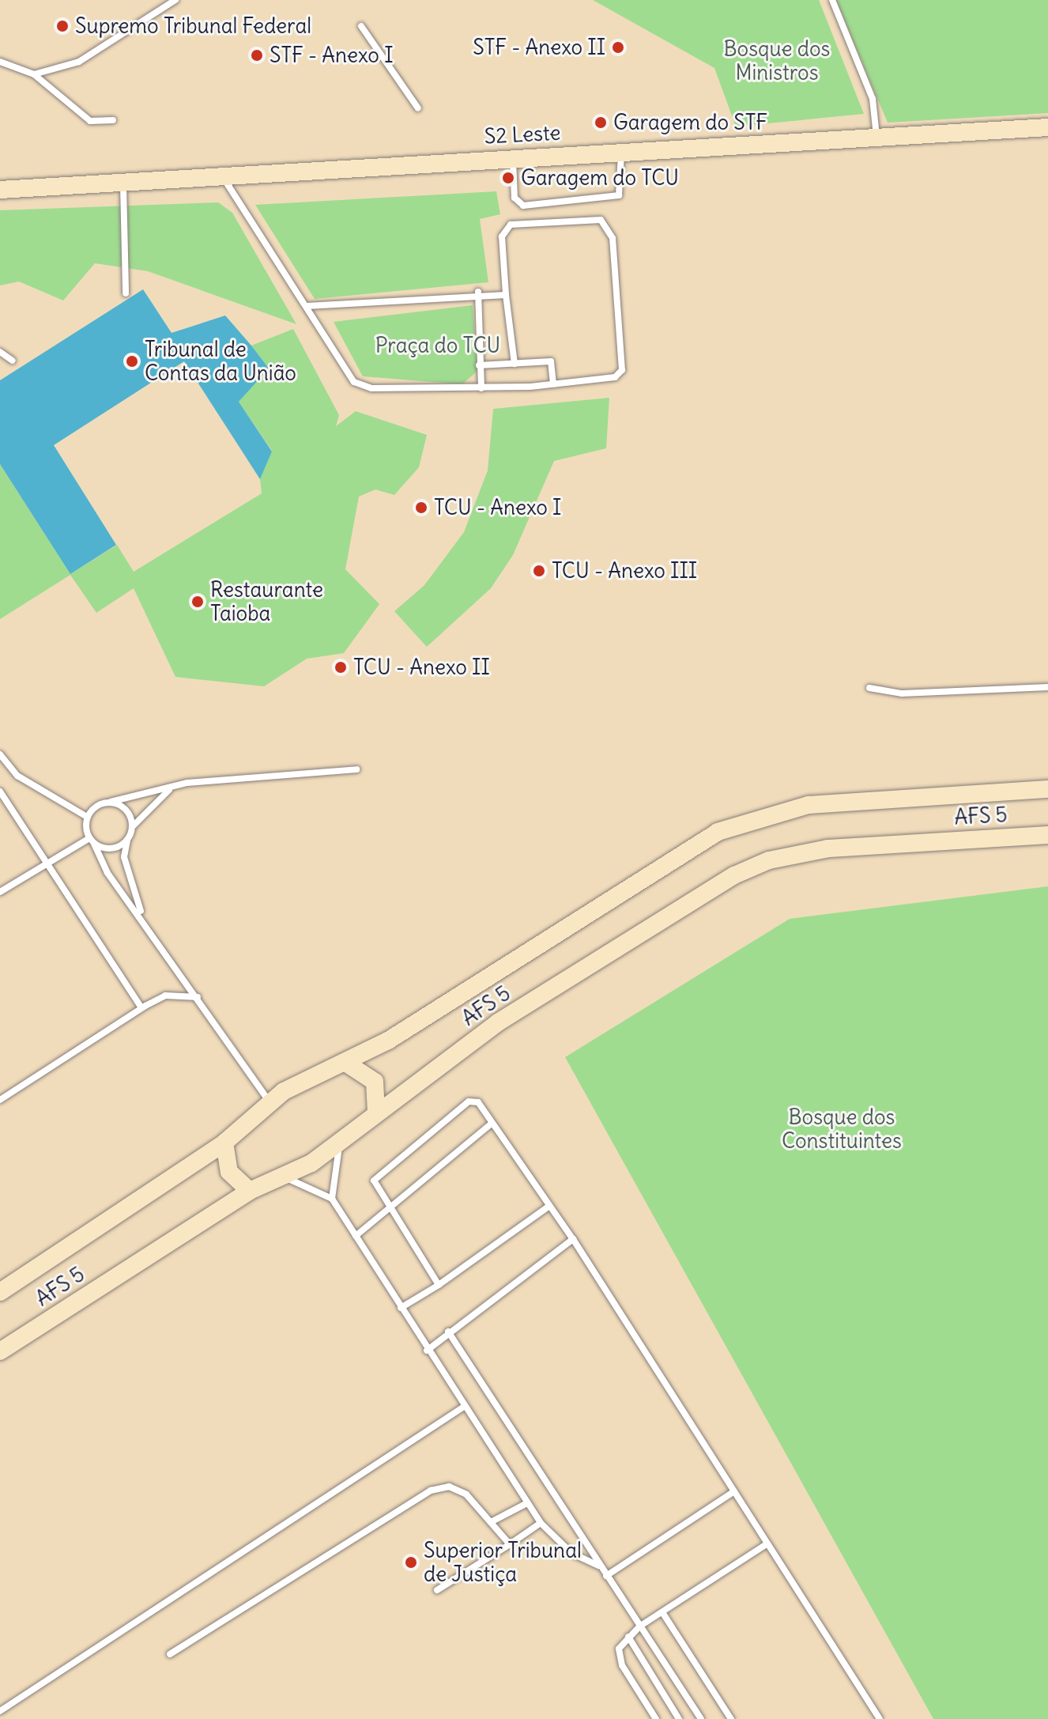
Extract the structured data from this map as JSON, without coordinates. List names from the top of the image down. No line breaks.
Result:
{"streets":{"main road":["S2 Leste","AFS 5"]},"parks":["Bosque dos Ministros","Praça do TCU","Bosque dos Constituintes"],"places":["Supremo Tribunal Federal","STF - Anexo II","STF - Anexo I","Garagem do STF","Garagem do TCU","Tribunal de Contas da União","TCU - Anexo I","TCU - Anexo III","Restaurante Taioba","TCU - Anexo II","Superior Tribunal de Justiça"]}
